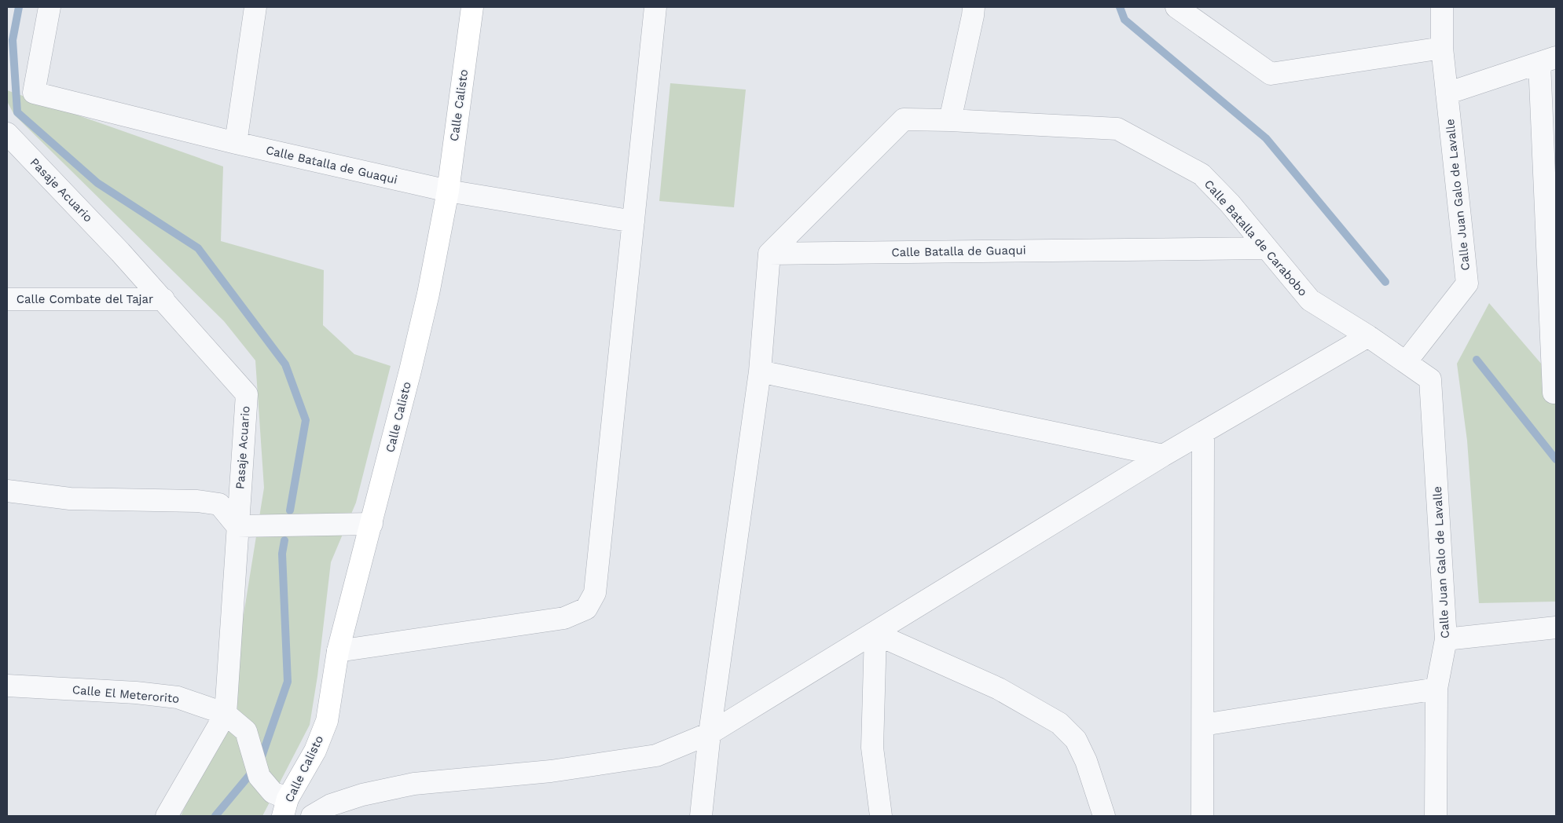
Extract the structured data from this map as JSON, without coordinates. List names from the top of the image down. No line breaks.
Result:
{"streets":{"street":["Calle Calisto","Calle Batalla de Guaqui","Pasaje Acuario","Calle Juan Galo de Lavalle","Calle Batalla de Carabobo","Calle Combate del Tajar","Calle El Meterorito"]},"crossings":[["Calle Calisto","Calle Batalla de Guaqui"],["Calle Calisto","Calle El Meterorito"],["Calle Batalla de Guaqui","Calle Batalla de Carabobo"],["Pasaje Acuario","Calle Combate del Tajar"],["Pasaje Acuario","Calle El Meterorito"],["Calle Juan Galo de Lavalle","Calle Batalla de Carabobo"]]}
